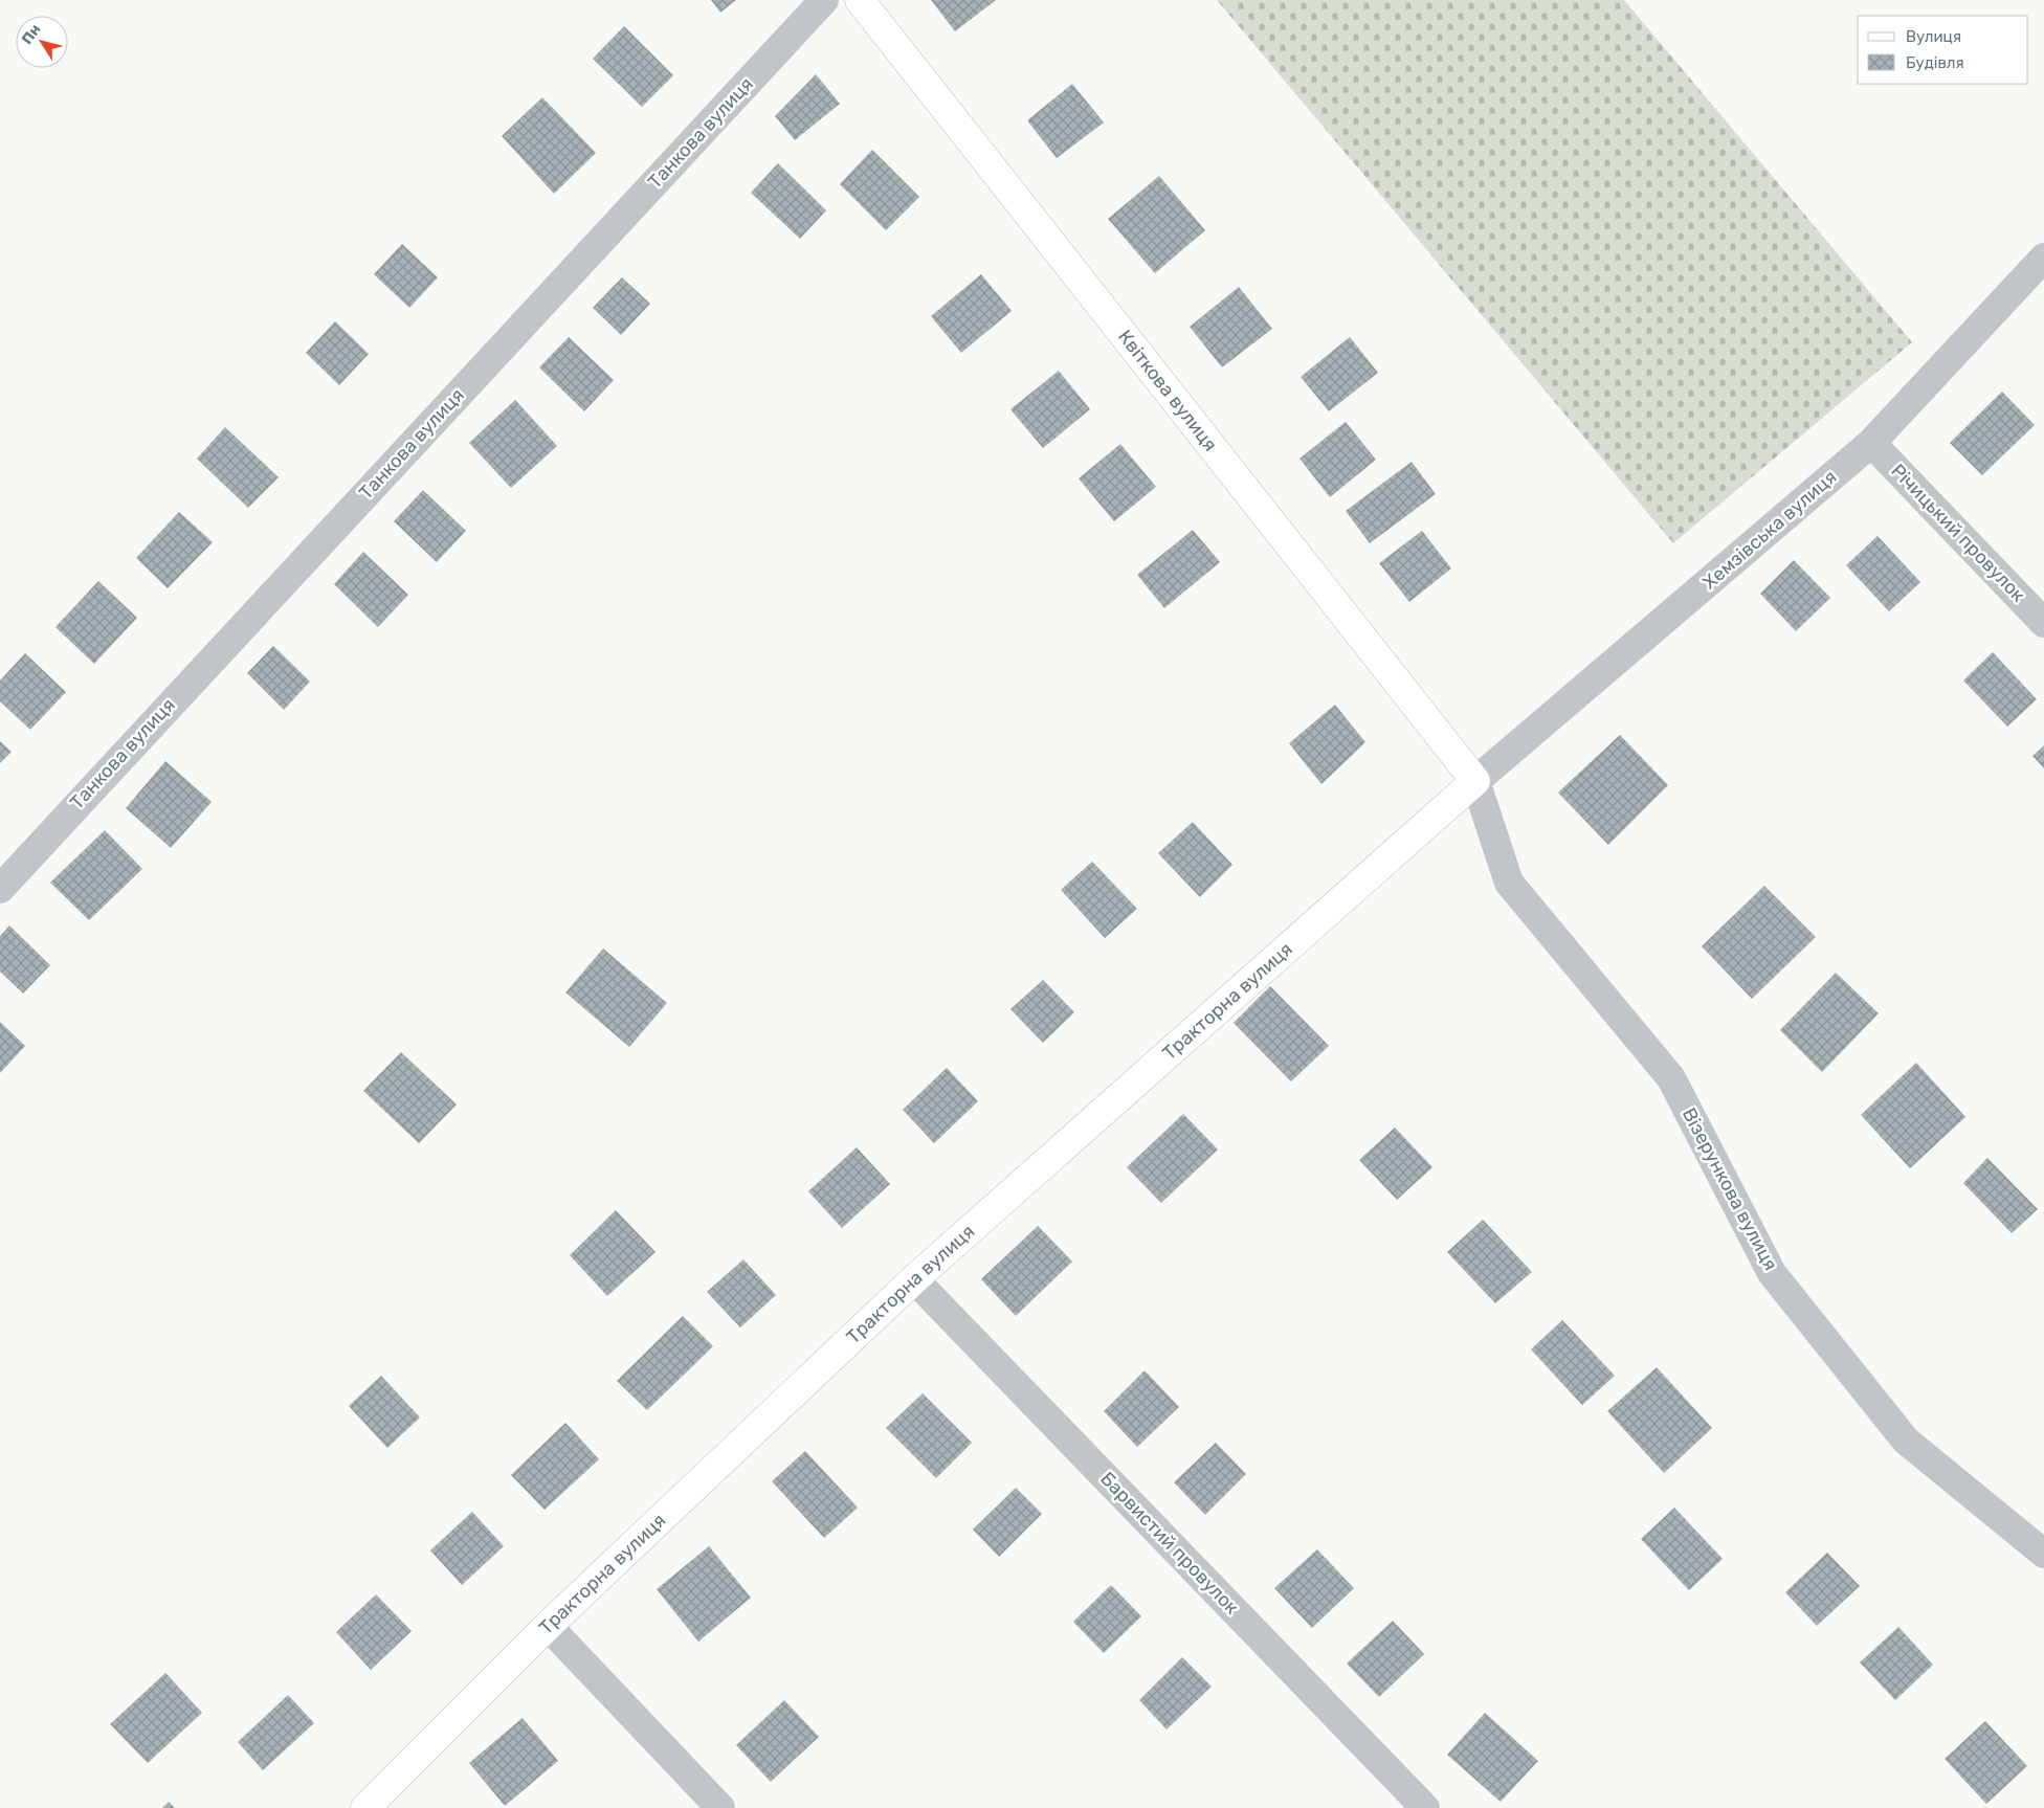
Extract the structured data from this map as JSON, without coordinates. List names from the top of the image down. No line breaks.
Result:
{"streets":{"street":["Танкова вулиця","Квіткова вулиця","Хемзівська вулиця","Річицький провулок","Тракторна вулиця","Візерункова вулиця","Барвистий провулок"]},"crossings":[["Квіткова вулиця","Хемзівська вулиця"],["Квіткова вулиця","Тракторна вулиця"],["Квіткова вулиця","Візерункова вулиця"],["Хемзівська вулиця","Річицький провулок"],["Хемзівська вулиця","Тракторна вулиця"],["Хемзівська вулиця","Візерункова вулиця"],["Тракторна вулиця","Візерункова вулиця"],["Тракторна вулиця","Барвистий провулок"]],"legend":["Вулиця","Будівля"],"north":"top left"}
